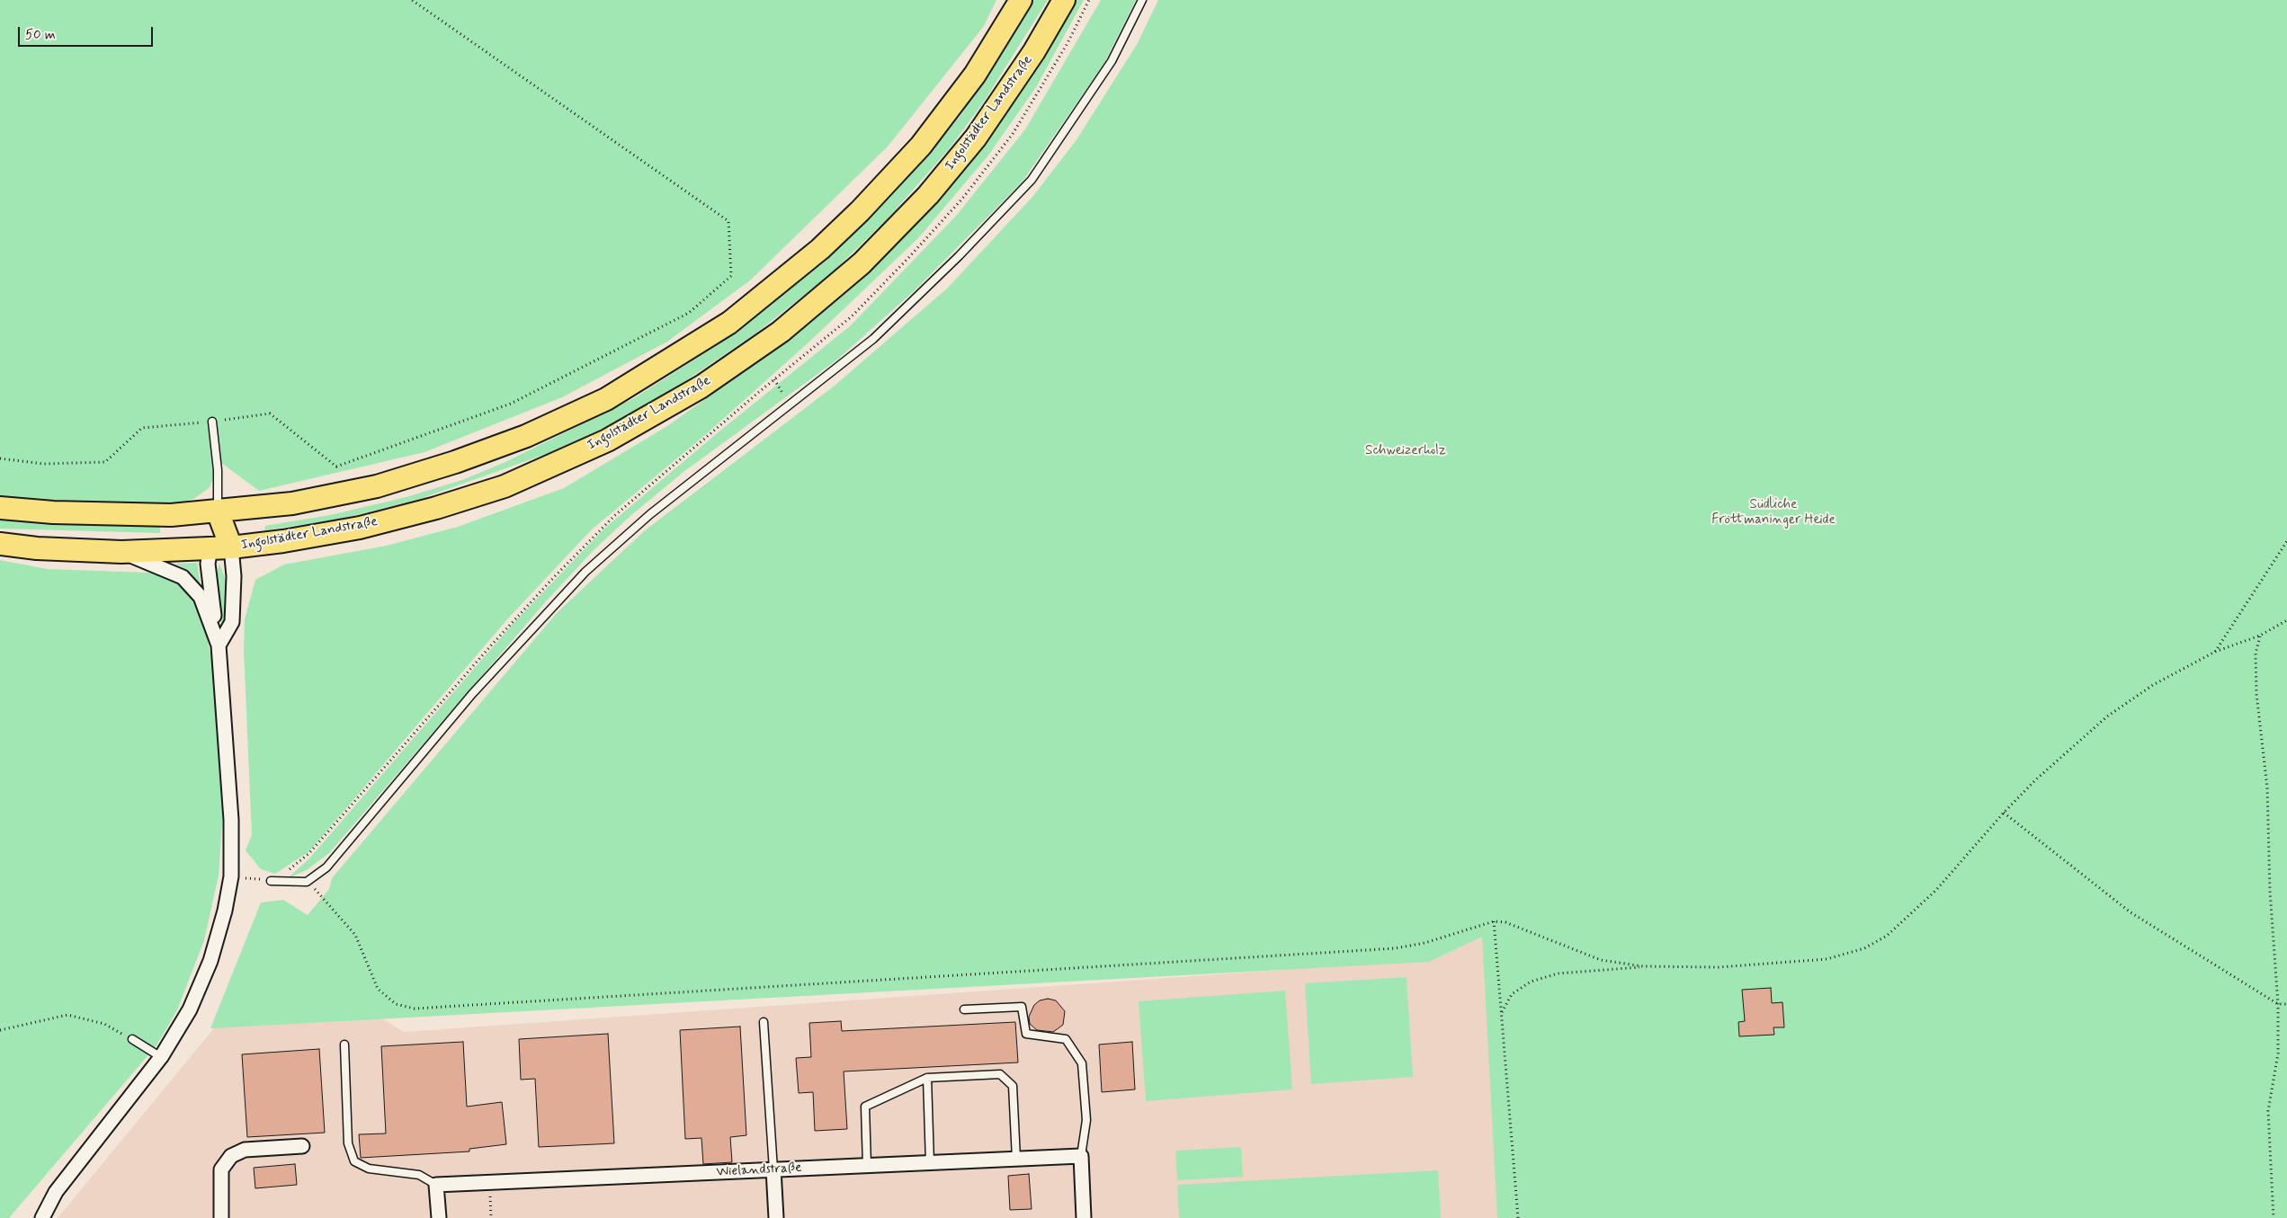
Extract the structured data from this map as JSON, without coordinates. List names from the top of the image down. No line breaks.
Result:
{"streets":{"main road":["Ingolstädter Landstraße"],"street":["Wielandstraße"]},"parks":["Schweizerholz","Südliche Fröttmaninger Heide"],"scale_bar":"50 m"}
